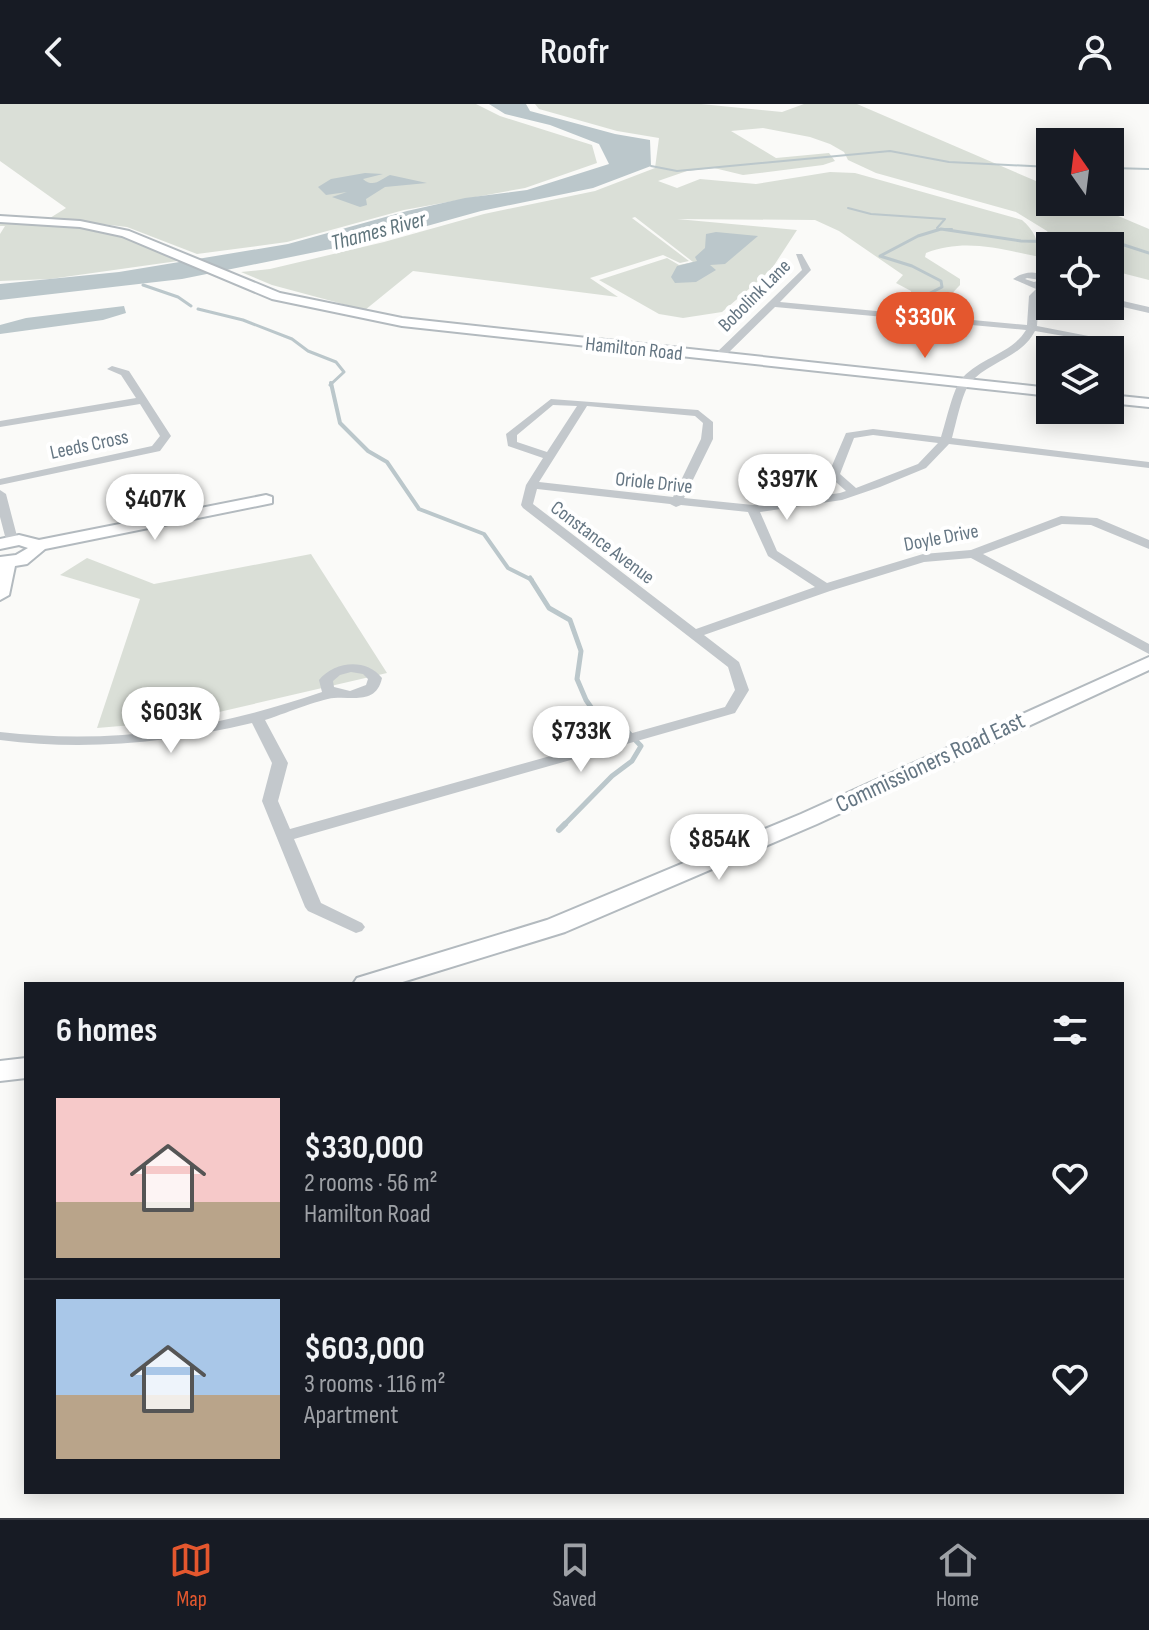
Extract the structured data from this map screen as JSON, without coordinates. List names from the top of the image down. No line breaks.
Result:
{"streets":{"main road":["Hamilton Road","Commissioners Road East"],"street":["Bobolink Lane","Leeds Cross","Oriole Drive","Doyle Drive","Constance Avenue"]},"crossings":[["Bobolink Lane","Hamilton Road"],["Oriole Drive","Constance Avenue"],["Doyle Drive","Constance Avenue"]],"water":["Thames River"],"north":"top","page":{"header":"Roofr","price":["$330K","$397K","$407K","$603K","$733K","$854K"],"heading":"6 homes","list":[{"name":"$330,000","note":"2 rooms · 56 m² · Hamilton Road"},{"name":"$603,000","note":"3 rooms · 116 m² · Apartment"}],"tabs":["Map","Saved","Home"]}}
